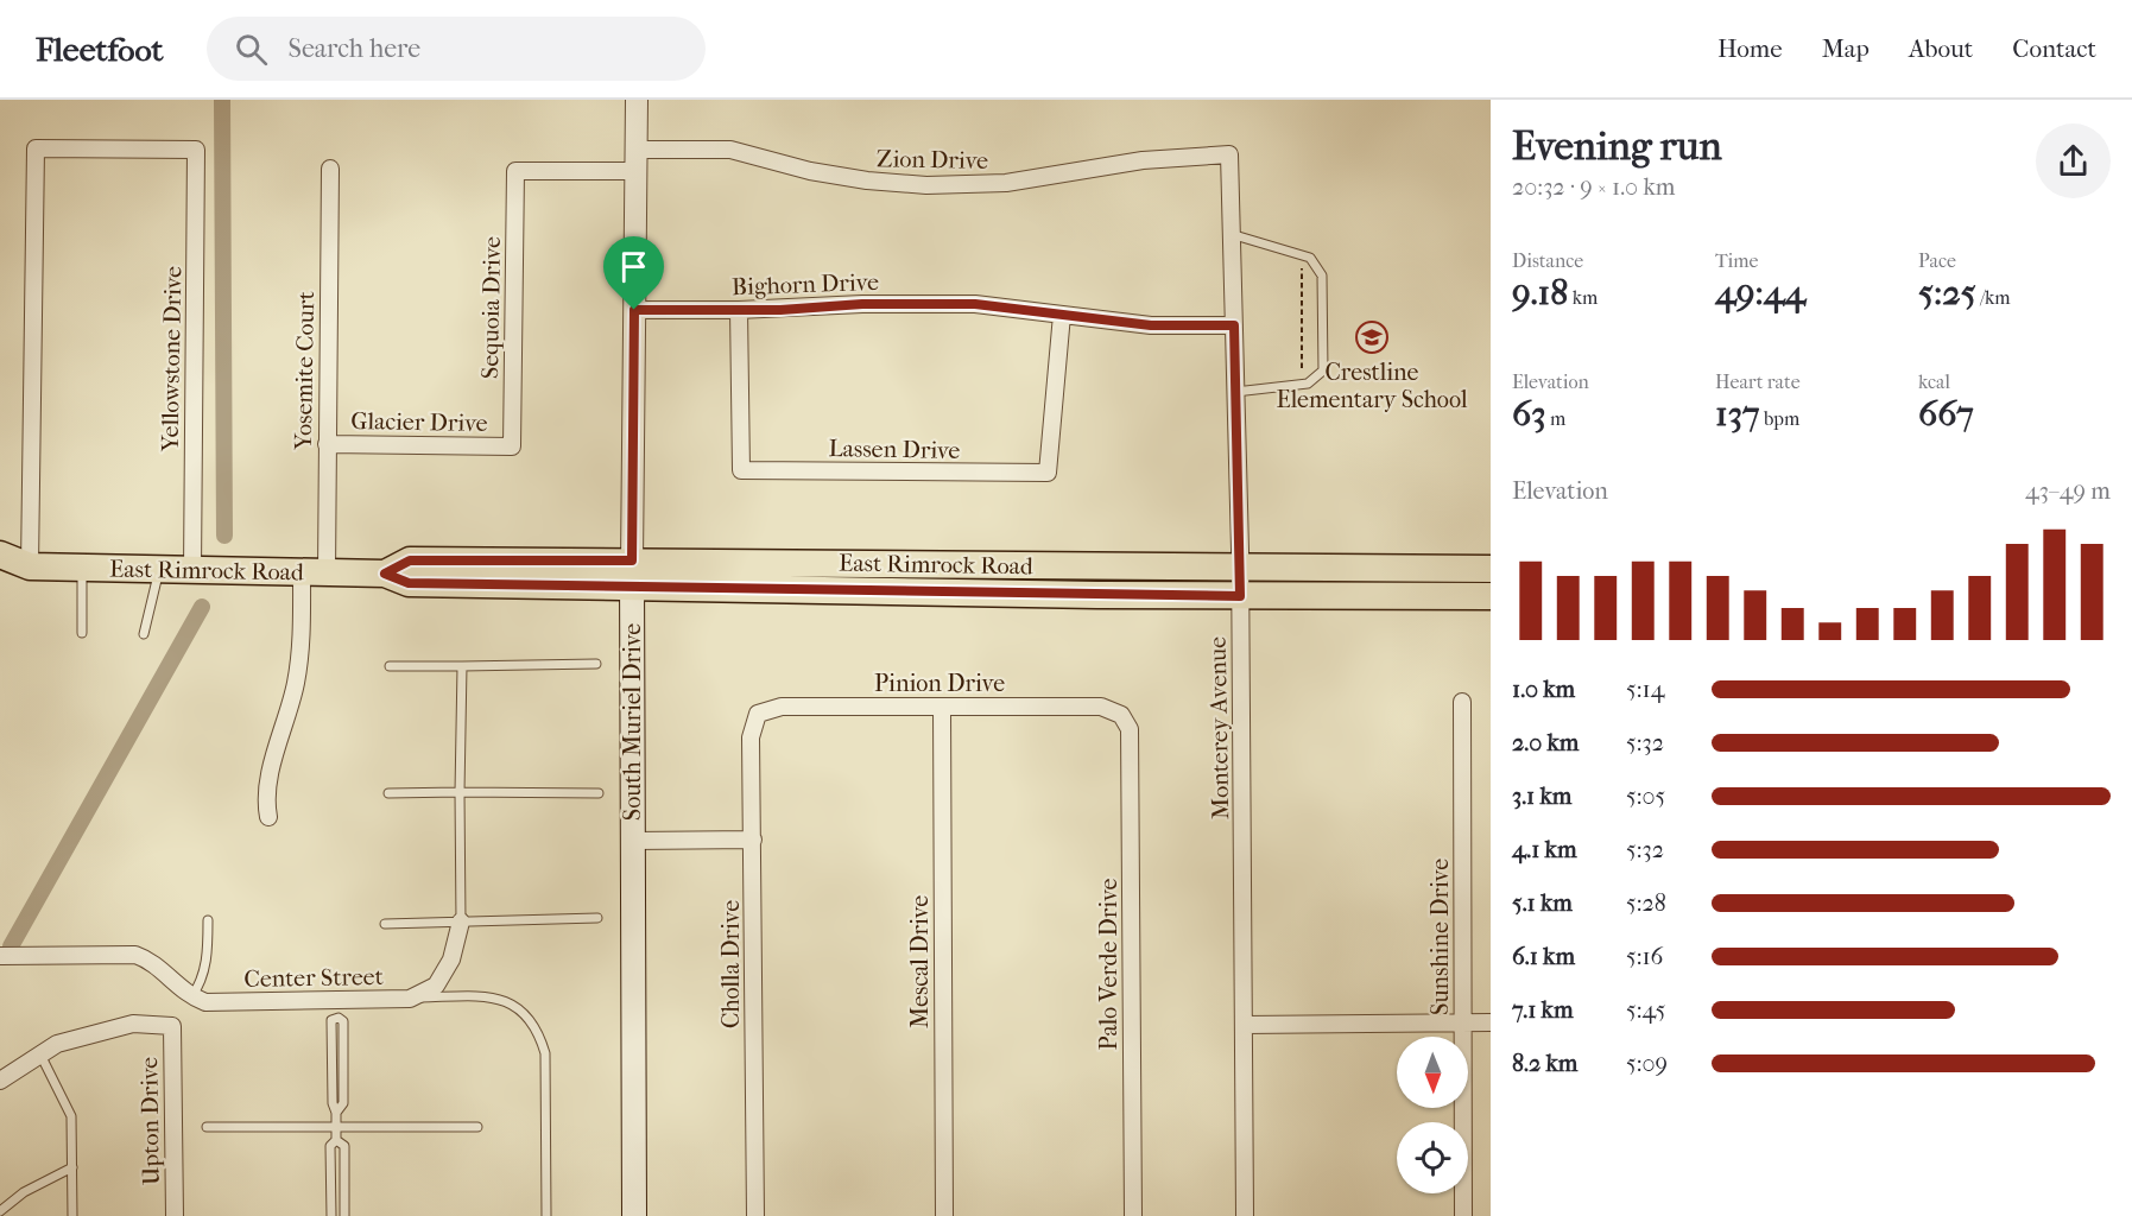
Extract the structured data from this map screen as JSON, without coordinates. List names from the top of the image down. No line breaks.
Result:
{"streets":{"main road":["East Rimrock Road","South Muriel Drive"],"street":["Zion Drive","Bighorn Drive","Sequoia Drive","Yellowstone Drive","Yosemite Court","Glacier Drive","Lassen Drive","Pinion Drive","Monterey Avenue","Sunshine Drive","Mescal Drive","Cholla Drive","Palo Verde Drive","Center Street","Upton Drive"]},"crossings":[["Zion Drive","Sequoia Drive"],["Zion Drive","South Muriel Drive"],["Zion Drive","Monterey Avenue"],["Bighorn Drive","Lassen Drive"],["Bighorn Drive","South Muriel Drive"],["Bighorn Drive","Monterey Avenue"],["Sequoia Drive","Glacier Drive"],["Yellowstone Drive","East Rimrock Road"],["Yosemite Court","Glacier Drive"],["Yosemite Court","East Rimrock Road"],["East Rimrock Road","South Muriel Drive"],["East Rimrock Road","Monterey Avenue"],["Pinion Drive","Mescal Drive"],["Pinion Drive","Cholla Drive"],["Pinion Drive","Palo Verde Drive"]],"places":{"school or university":["Crestline Elementary School"]},"north":"bottom","page":{"header":"Fleetfoot","search":"Search here","nav":["Home","Map","About","Contact"],"heading":["Evening run","20:32 · 9 × 1.0 km"],"stats":[["Distance","9.18 km"],["Time","49:44"],["Pace","5:25 /km"],["Elevation","63 m"],["Heart rate","137 bpm"],["kcal","667"]],"chart":["Elevation","43–49 m"],"list":[{"name":"1.0 km","note":"5:14"},{"name":"2.0 km","note":"5:32"},{"name":"3.1 km","note":"5:05"},{"name":"4.1 km","note":"5:32"},{"name":"5.1 km","note":"5:28"},{"name":"6.1 km","note":"5:16"},{"name":"7.1 km","note":"5:45"},{"name":"8.2 km","note":"5:09"}]}}
